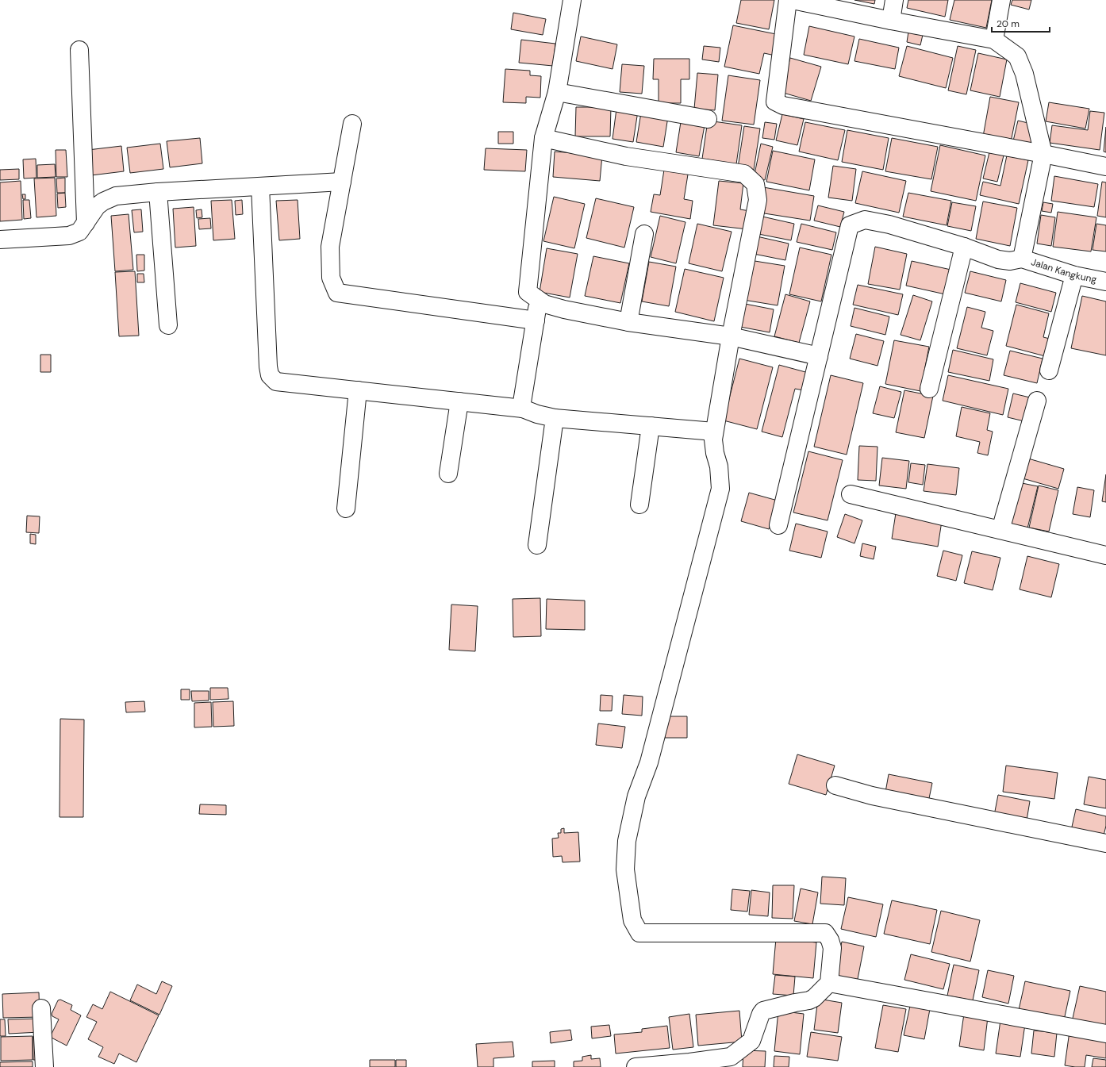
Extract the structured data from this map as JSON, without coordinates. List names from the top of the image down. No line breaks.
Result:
{"streets":{"street":["Jalan Kangkung"]},"scale_bar":"20 m"}
